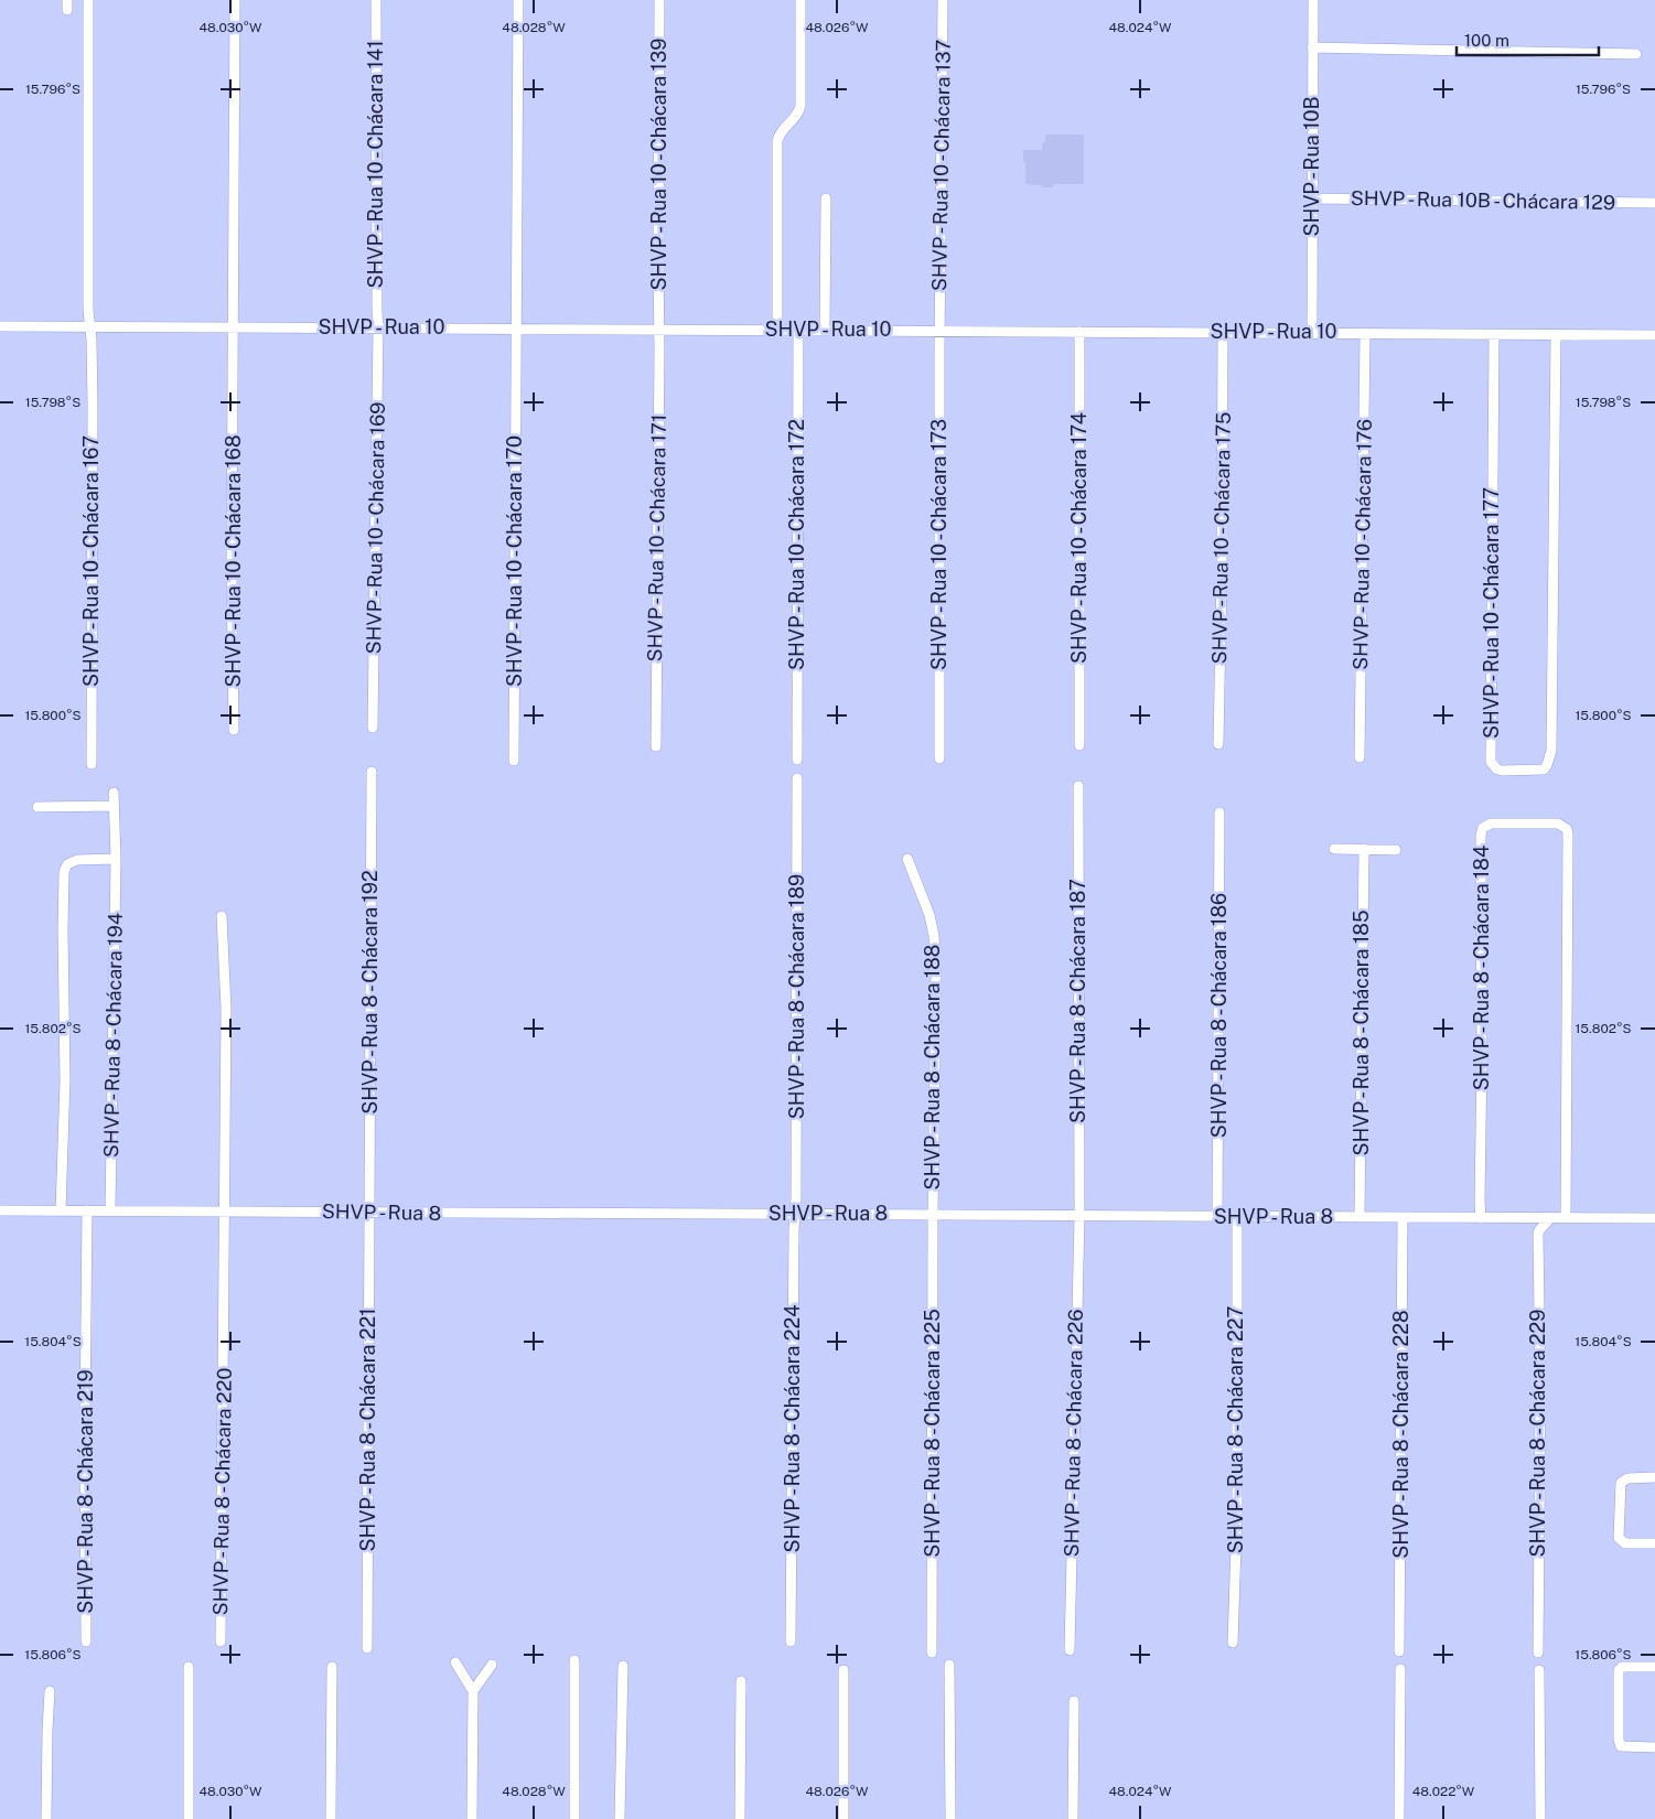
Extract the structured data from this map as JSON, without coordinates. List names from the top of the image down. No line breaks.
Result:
{"streets":{"street":["SHVP - Rua 10 - Chácara 141","SHVP - Rua 10 - Chácara 139","SHVP - Rua 10 - Chácara 137","SHVP - Rua 10B","SHVP - Rua 10B - Chácara 129","SHVP - Rua 10","SHVP - Rua 10 - Chácara 169","SHVP - Rua 10 - Chácara 171","SHVP - Rua 10 - Chácara 174","SHVP - Rua 10 - Chácara 175","SHVP - Rua 10 - Chácara 172","SHVP - Rua 10 - Chácara 173","SHVP - Rua 10 - Chácara 176","SHVP - Rua 10 - Chácara 167","SHVP - Rua 10 - Chácara 168","SHVP - Rua 10 - Chácara 170","SHVP - Rua 10 - Chácara 177","SHVP - Rua 8 - Chácara 184","SHVP - Rua 8 - Chácara 192","SHVP - Rua 8 - Chácara 189","SHVP - Rua 8 - Chácara 187","SHVP - Rua 8 - Chácara 186","SHVP - Rua 8 - Chácara 185","SHVP - Rua 8 - Chácara 194","SHVP - Rua 8 - Chácara 188","SHVP - Rua 8","SHVP - Rua 8 - Chácara 224","SHVP - Rua 8 - Chácara 221","SHVP - Rua 8 - Chácara 227","SHVP - Rua 8 - Chácara 225","SHVP - Rua 8 - Chácara 226","SHVP - Rua 8 - Chácara 229","SHVP - Rua 8 - Chácara 228","SHVP - Rua 8 - Chácara 219","SHVP - Rua 8 - Chácara 220"]},"crossings":[["SHVP - Rua 10 - Chácara 141","SHVP - Rua 10"],["SHVP - Rua 10 - Chácara 141","SHVP - Rua 10 - Chácara 169"],["SHVP - Rua 10 - Chácara 139","SHVP - Rua 10"],["SHVP - Rua 10 - Chácara 139","SHVP - Rua 10 - Chácara 171"],["SHVP - Rua 10 - Chácara 137","SHVP - Rua 10"],["SHVP - Rua 10 - Chácara 137","SHVP - Rua 10 - Chácara 173"],["SHVP - Rua 10B","SHVP - Rua 10B - Chácara 129"],["SHVP - Rua 10B","SHVP - Rua 10"],["SHVP - Rua 10","SHVP - Rua 10 - Chácara 169"],["SHVP - Rua 10","SHVP - Rua 10 - Chácara 171"],["SHVP - Rua 10","SHVP - Rua 10 - Chácara 174"],["SHVP - Rua 10","SHVP - Rua 10 - Chácara 175"],["SHVP - Rua 10","SHVP - Rua 10 - Chácara 172"],["SHVP - Rua 10","SHVP - Rua 10 - Chácara 173"],["SHVP - Rua 10","SHVP - Rua 10 - Chácara 176"],["SHVP - Rua 10","SHVP - Rua 10 - Chácara 167"],["SHVP - Rua 10","SHVP - Rua 10 - Chácara 168"],["SHVP - Rua 10","SHVP - Rua 10 - Chácara 170"],["SHVP - Rua 10","SHVP - Rua 10 - Chácara 177"],["SHVP - Rua 8 - Chácara 184","SHVP - Rua 8"],["SHVP - Rua 8 - Chácara 192","SHVP - Rua 8"],["SHVP - Rua 8 - Chácara 192","SHVP - Rua 8 - Chácara 221"],["SHVP - Rua 8 - Chácara 189","SHVP - Rua 8"],["SHVP - Rua 8 - Chácara 189","SHVP - Rua 8 - Chácara 224"],["SHVP - Rua 8 - Chácara 187","SHVP - Rua 8"],["SHVP - Rua 8 - Chácara 187","SHVP - Rua 8 - Chácara 226"],["SHVP - Rua 8 - Chácara 186","SHVP - Rua 8"],["SHVP - Rua 8 - Chácara 185","SHVP - Rua 8"],["SHVP - Rua 8 - Chácara 194","SHVP - Rua 8"],["SHVP - Rua 8 - Chácara 188","SHVP - Rua 8"],["SHVP - Rua 8 - Chácara 188","SHVP - Rua 8 - Chácara 225"],["SHVP - Rua 8","SHVP - Rua 8 - Chácara 224"],["SHVP - Rua 8","SHVP - Rua 8 - Chácara 221"],["SHVP - Rua 8","SHVP - Rua 8 - Chácara 227"],["SHVP - Rua 8","SHVP - Rua 8 - Chácara 225"],["SHVP - Rua 8","SHVP - Rua 8 - Chácara 226"],["SHVP - Rua 8","SHVP - Rua 8 - Chácara 229"],["SHVP - Rua 8","SHVP - Rua 8 - Chácara 228"],["SHVP - Rua 8","SHVP - Rua 8 - Chácara 219"],["SHVP - Rua 8","SHVP - Rua 8 - Chácara 220"]],"scale_bar":"100 m","coordinates":["48.030°W","48.028°W","48.026°W","48.024°W","15.796°S","15.798°S","15.800°S","15.802°S","15.804°S","15.806°S","48.022°W"]}
